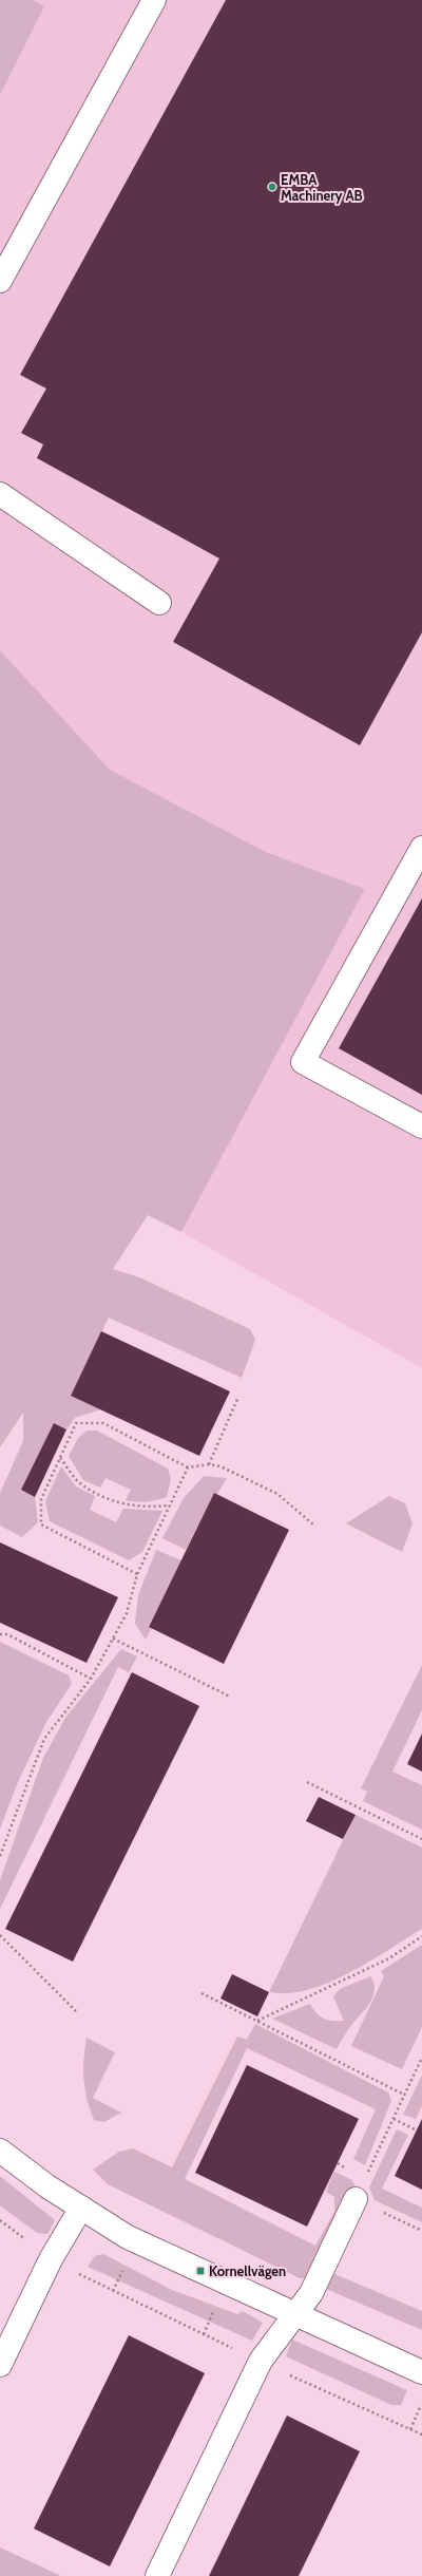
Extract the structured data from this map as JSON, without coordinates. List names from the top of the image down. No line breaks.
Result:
{"places":{"other":["EMBA Machinery AB"],"transit":["Kornellvägen"]}}
